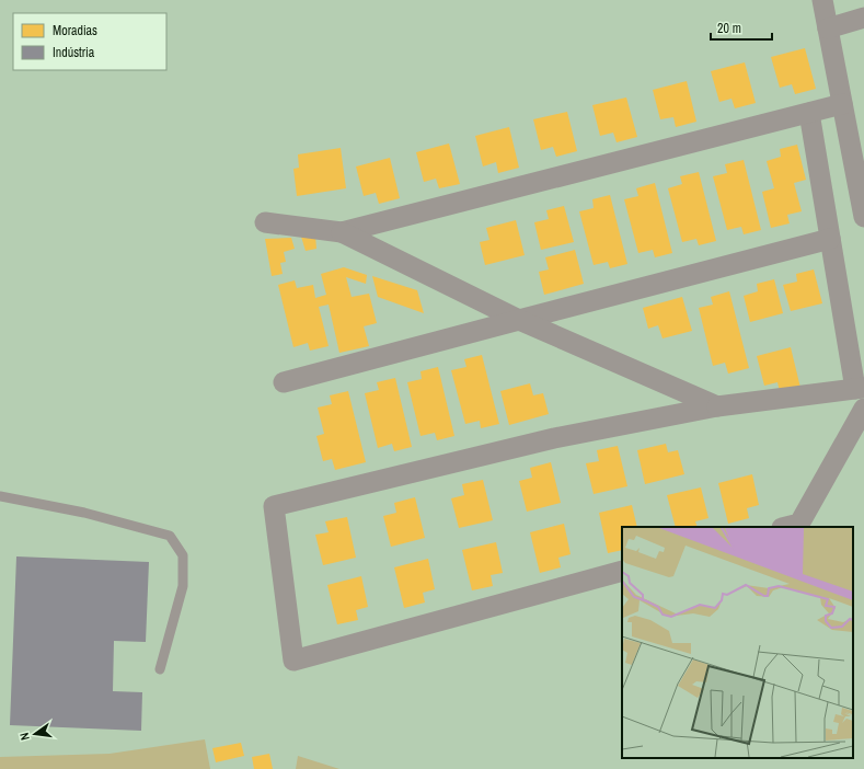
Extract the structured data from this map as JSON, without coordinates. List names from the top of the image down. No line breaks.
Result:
{"legend":["Moradias","Indústria"],"scale_bar":"20 m","north":"left"}
